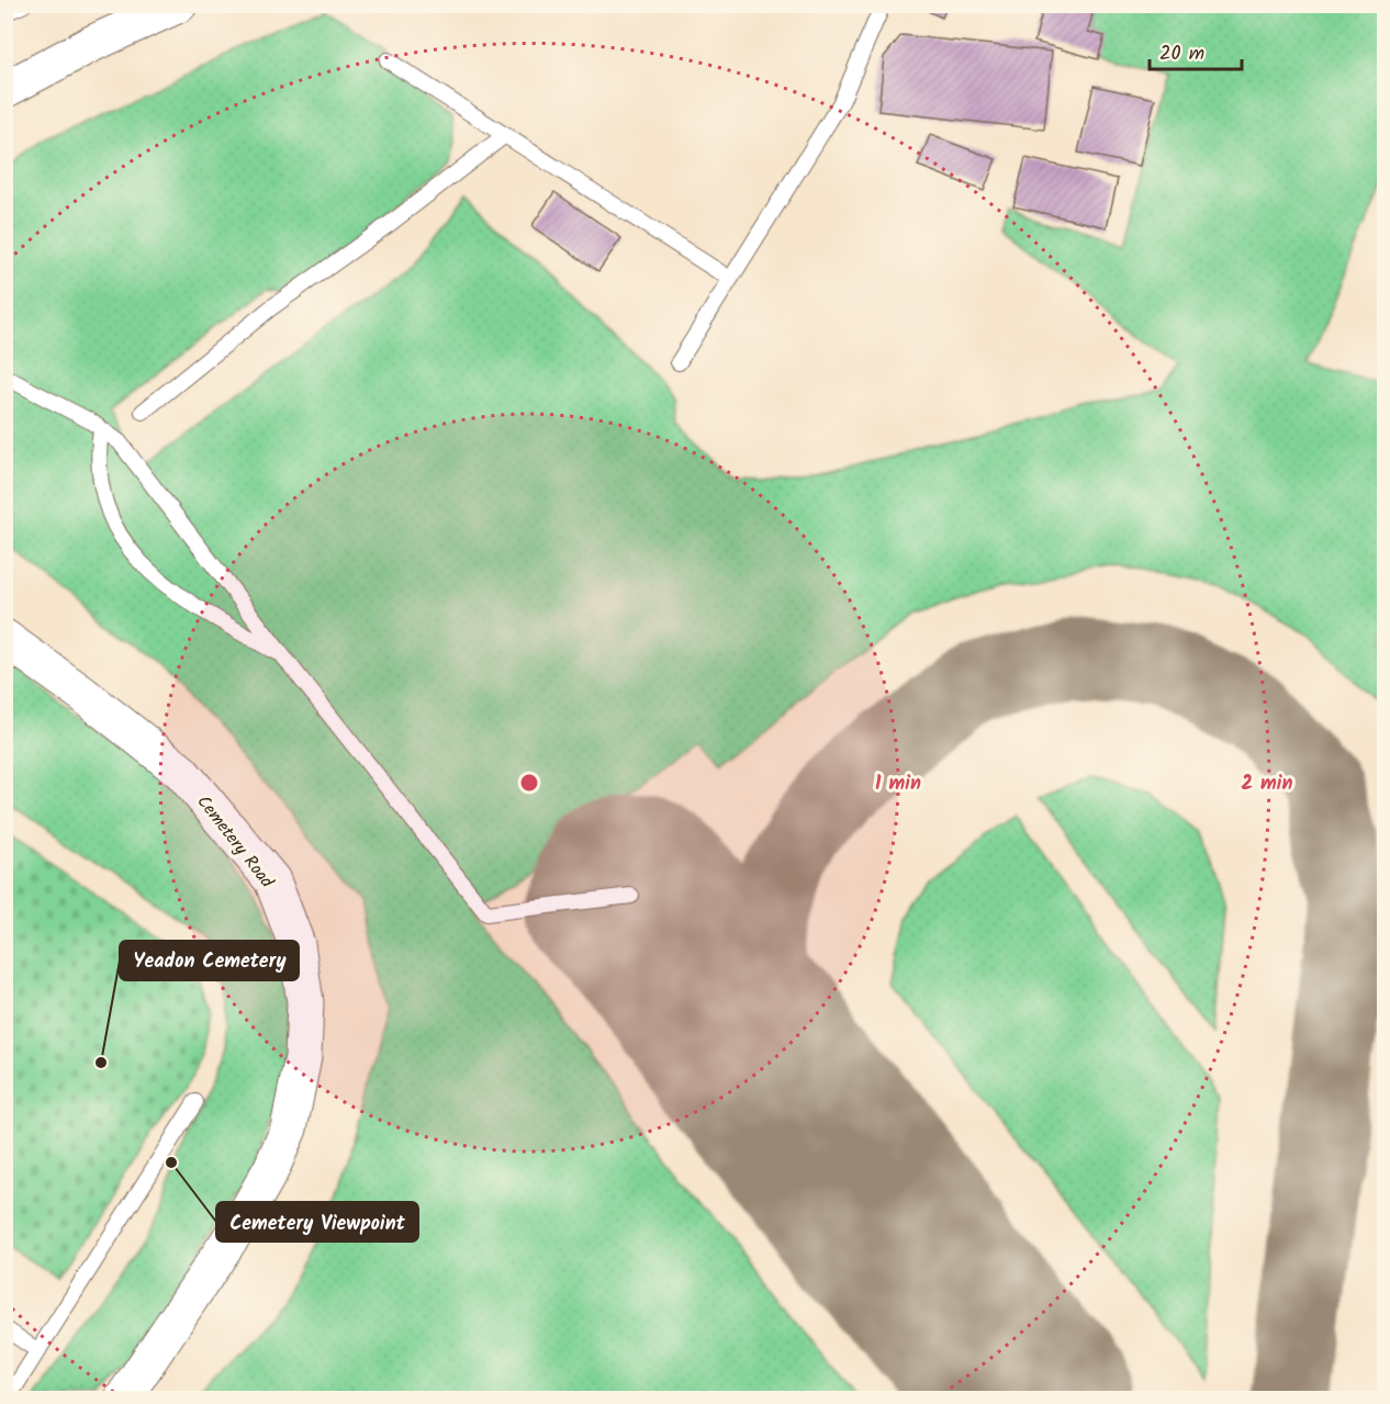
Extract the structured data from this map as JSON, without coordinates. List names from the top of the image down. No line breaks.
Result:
{"streets":{"street":["Cemetery Road"]},"places":["Yeadon Cemetery","Cemetery Viewpoint"],"scale_bar":"20 m","rings":["1 min","2 min"]}
